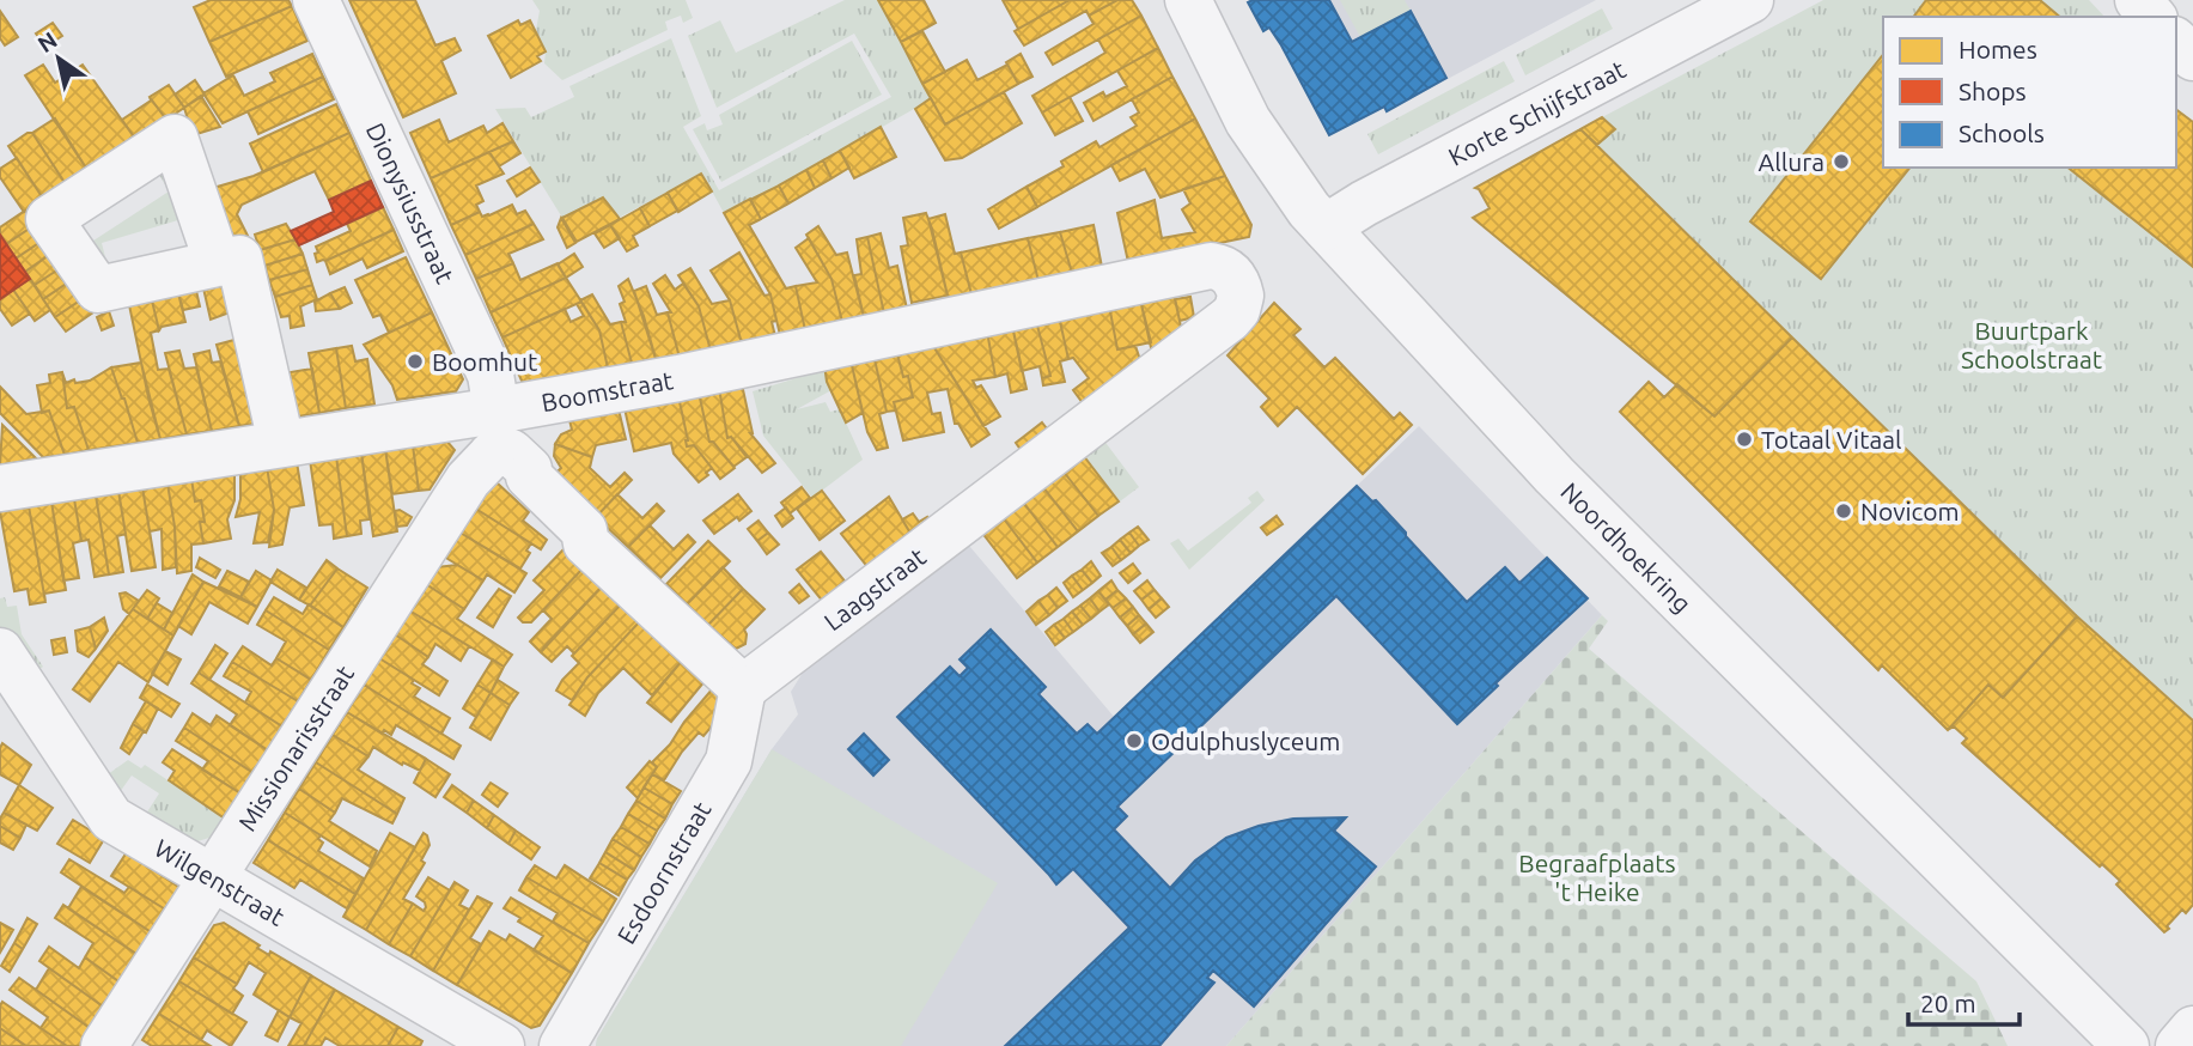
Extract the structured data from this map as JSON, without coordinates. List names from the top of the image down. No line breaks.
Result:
{"streets":{"street":["Korte Schijfstraat","Dionysiusstraat","Boomstraat","Noordhoekring","Laagstraat","Missionarisstraat","Esdoornstraat","Wilgenstraat"]},"crossings":[["Korte Schijfstraat","Noordhoekring"],["Dionysiusstraat","Boomstraat"],["Dionysiusstraat","Missionarisstraat"],["Boomstraat","Laagstraat"],["Boomstraat","Missionarisstraat"],["Laagstraat","Esdoornstraat"],["Missionarisstraat","Wilgenstraat"]],"parks":["Buurtpark Schoolstraat","Begraafplaats 't Heike"],"places":["Allura","Boomhut","Totaal Vitaal","Novicom","Odulphuslyceum"],"legend":["Homes","Shops","Schools"],"scale_bar":"20 m","north":"top left"}
